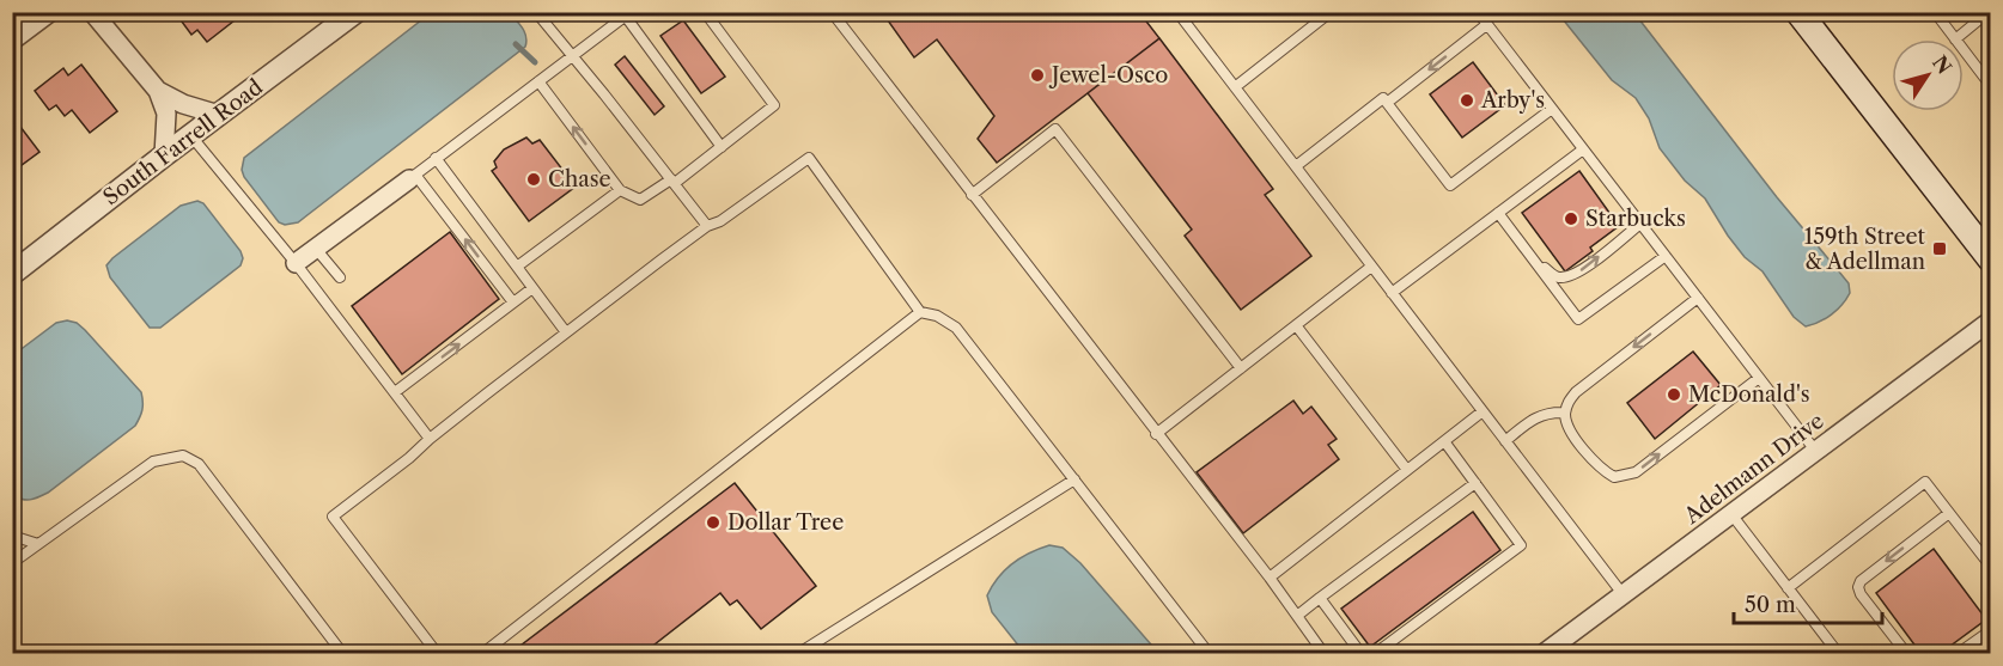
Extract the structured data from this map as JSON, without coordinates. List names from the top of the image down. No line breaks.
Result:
{"streets":{"street":["South Farrell Road","Adelmann Drive"]},"places":{"other":["Jewel-Osco","Arby's","Chase","Starbucks","McDonald's","Dollar Tree"],"transit":["159th Street & Adellman"]},"scale_bar":"50 m","north":"top right"}
